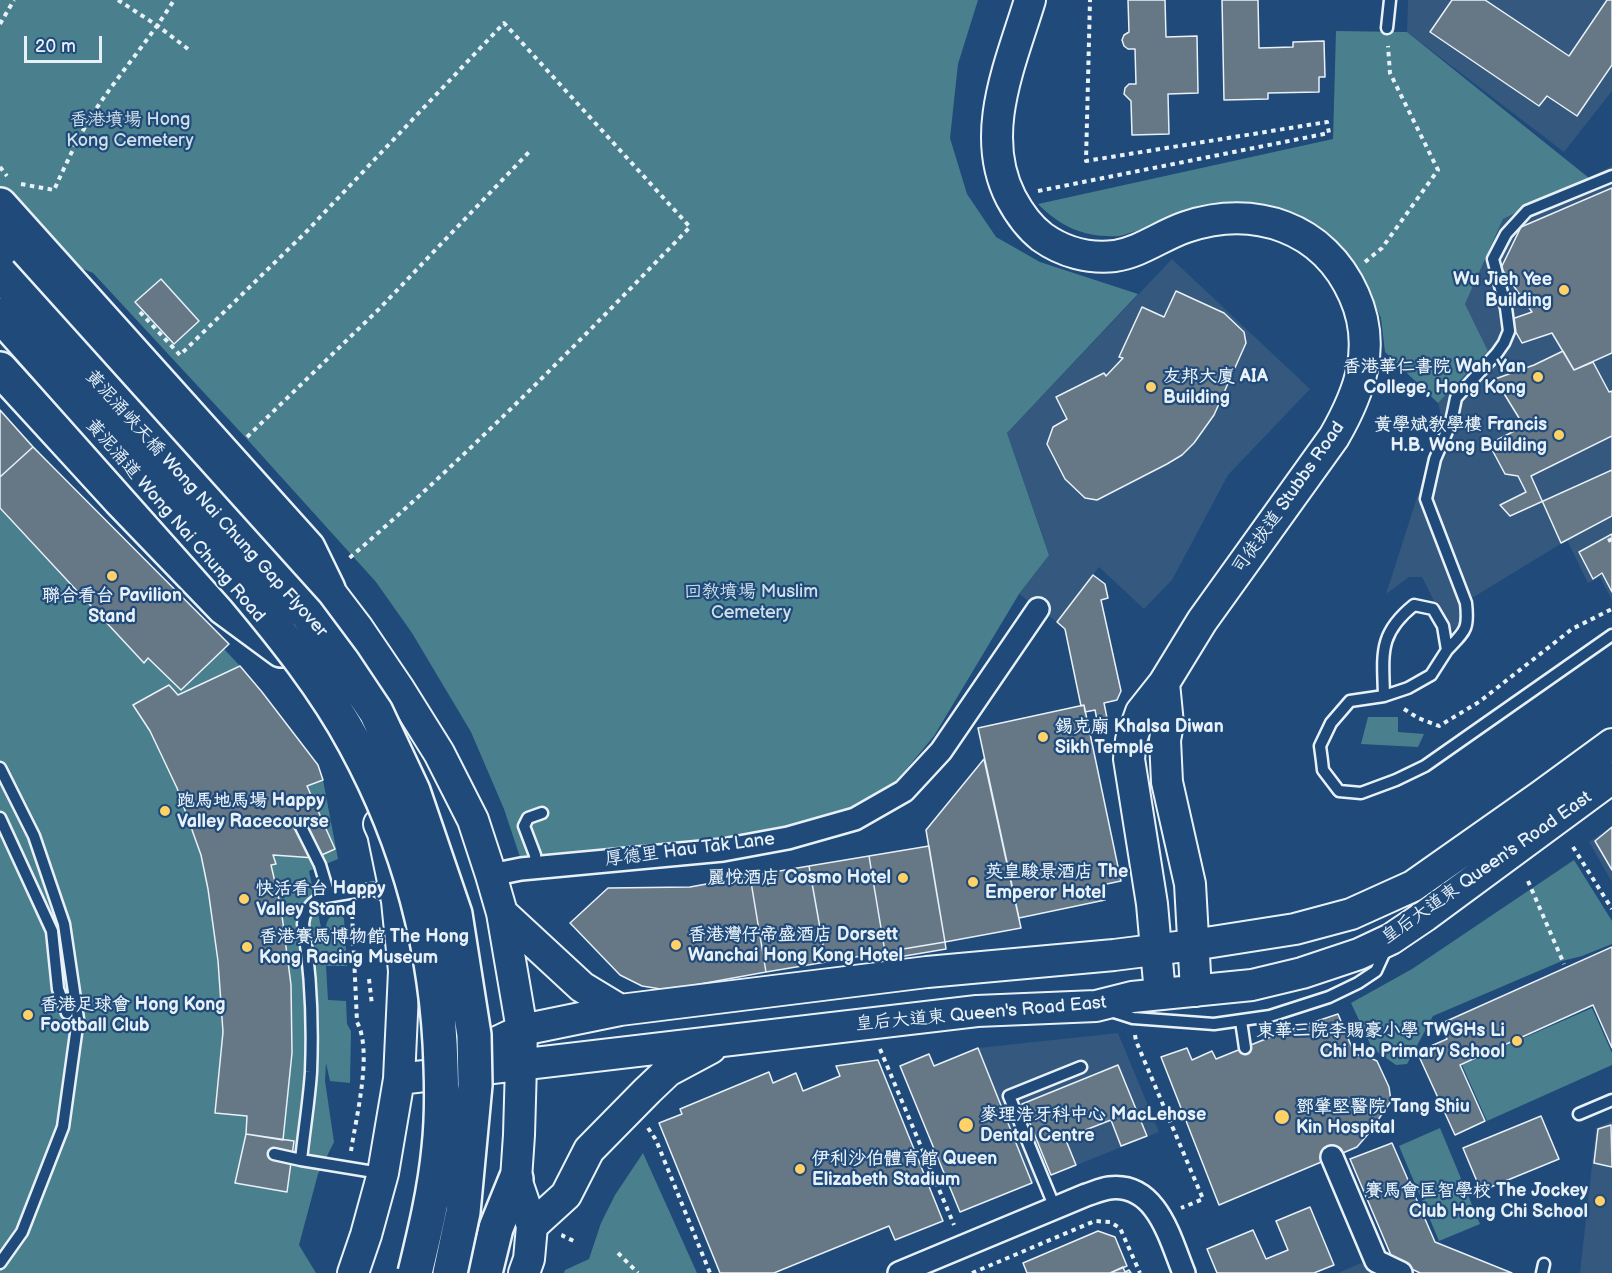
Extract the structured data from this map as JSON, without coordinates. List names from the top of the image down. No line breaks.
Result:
{"streets":{"highway":["黃泥涌峽天橋 Wong Nai Chung Gap Flyover"],"main road":["司徒拔道 Stubbs Road","黃泥涌道 Wong Nai Chung Road","皇后大道東 Queen's Road East"],"street":["厚德里 Hau Tak Lane"]},"crossings":[["司徒拔道 Stubbs Road","皇后大道東 Queen's Road East"],["黃泥涌道 Wong Nai Chung Road","皇后大道東 Queen's Road East"]],"parks":["香港墳場 Hong Kong Cemetery","回教墳場 Muslim Cemetery"],"places":["Wu Jieh Yee Building","香港華仁書院 Wah Yan College, Hong Kong","友邦大廈 AIA Building","黃學斌教學樓 Francis H.B. Wong Building","聯合看台 Pavilion Stand","錫克廟 Khalsa Diwan Sikh Temple","跑馬地馬場 Happy Valley Racecourse","麗悅酒店 Cosmo Hotel","英皇駿景酒店 The Emperor Hotel","快活看台 Happy Valley Stand","香港灣仔帝盛酒店 Dorsett Wanchai Hong Kong Hotel","香港賽馬博物館 The Hong Kong Racing Museum","香港足球會 Hong Kong Football Club","東華三院李賜豪小學 TWGHs Li Chi Ho Primary School","鄧肇堅醫院 Tang Shiu Kin Hospital","麥理浩牙科中心 MacLehose Dental Centre","伊利沙伯體育館 Queen Elizabeth Stadium","賽馬會匡智學校 The Jockey Club Hong Chi School"],"scale_bar":"20 m"}
